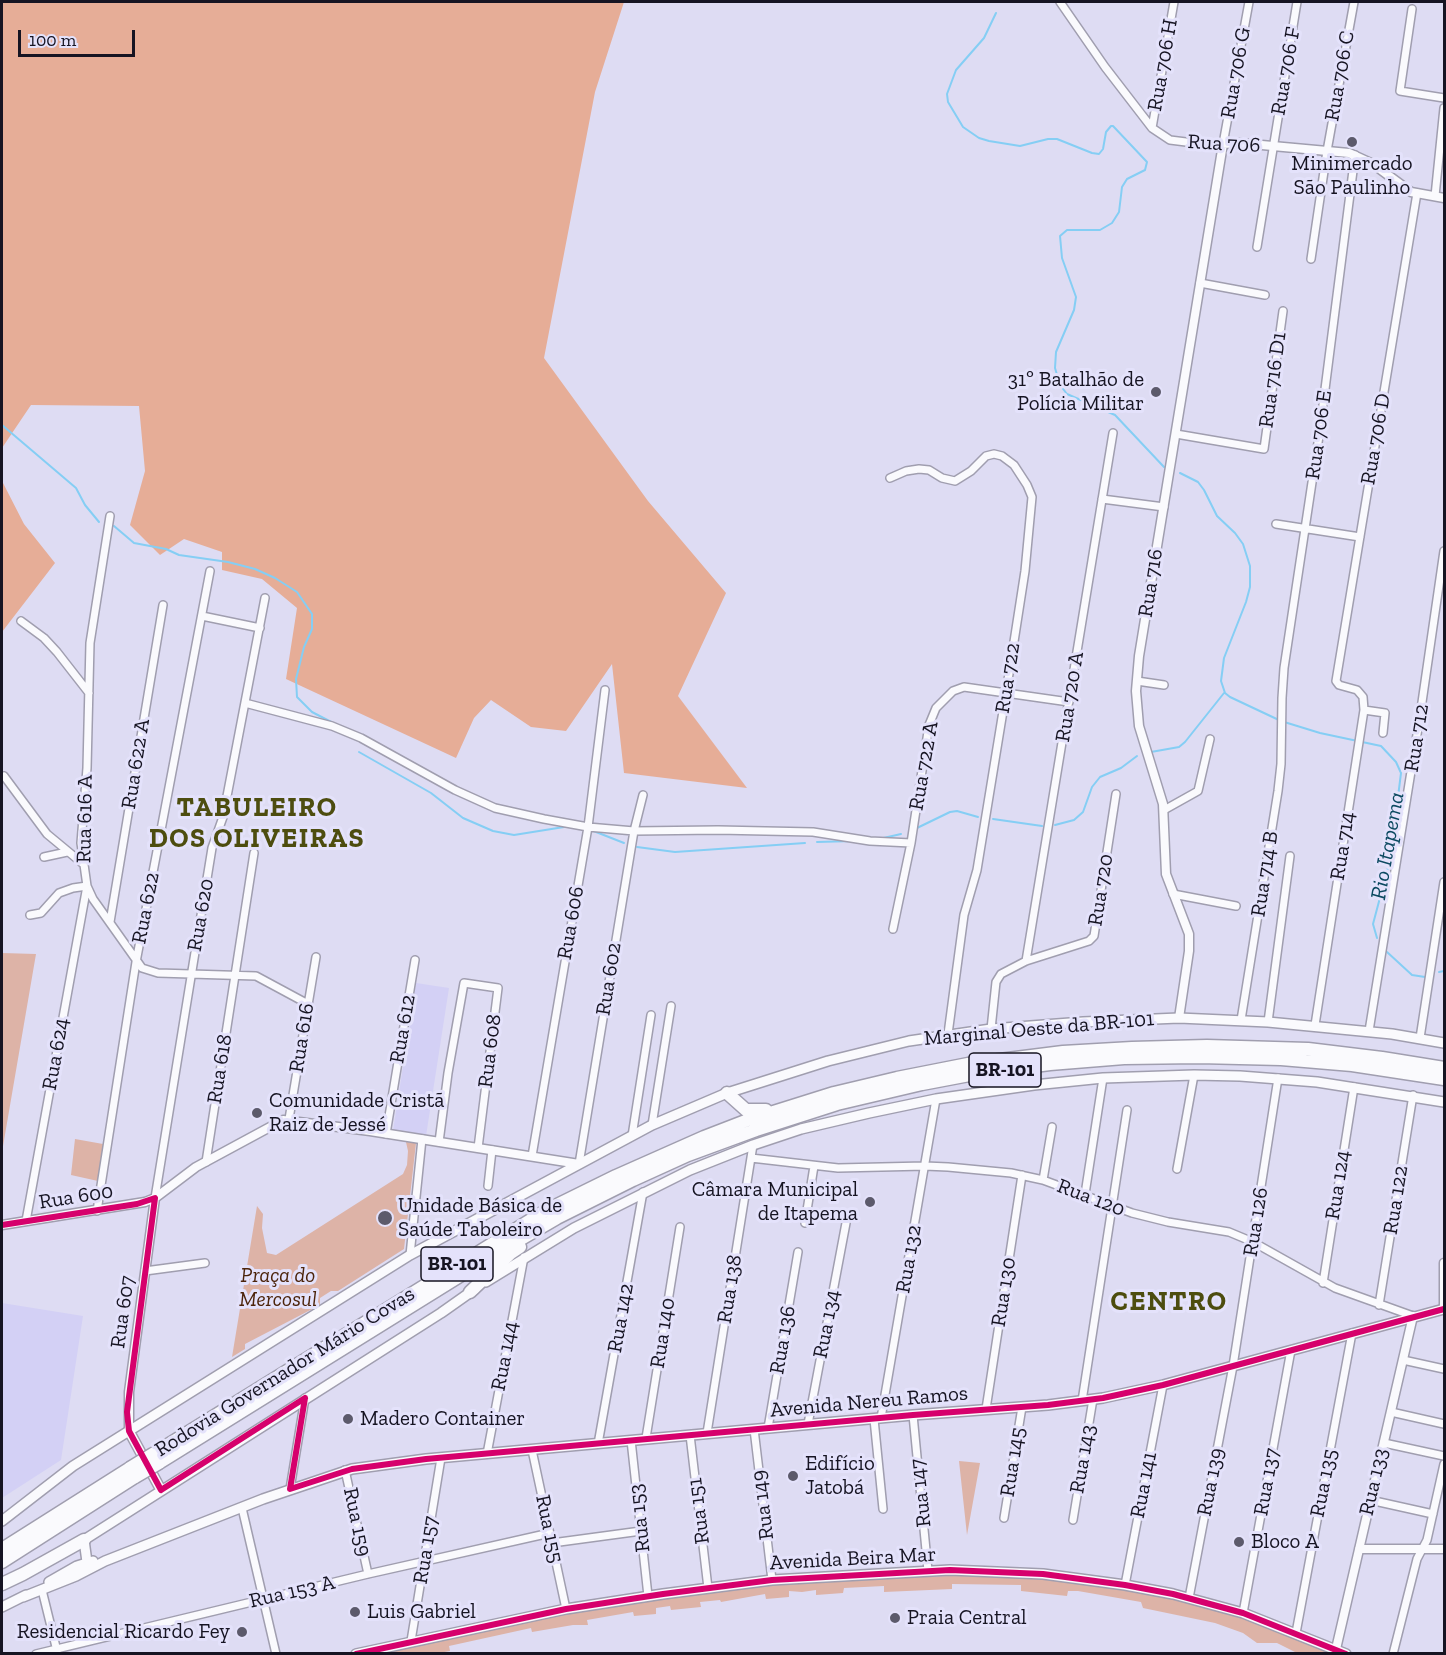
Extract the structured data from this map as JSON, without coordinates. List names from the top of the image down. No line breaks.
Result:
{"streets":{"highway":["BR-101","Rodovia Governador Mário Covas"],"main road":["Marginal Oeste da BR-101","Avenida Nereu Ramos","Avenida Beira Mar"],"street":["Rua 706 H","Rua 706 F","Rua 706 G","Rua 706 C","Rua 706","Rua 716 D1","Rua 706 E","Rua 706 D","Rua 716","Rua 722","Rua 720 A","Rua 712","Rua 622 A","Rua 722 A","Rua 616 A","Rua 714","Rua 714 B","Rua 720","Rua 622","Rua 620","Rua 606","Rua 602","Rua 612","Rua 616","Rua 608","Rua 624","Rua 618","Rua 124","Rua 600","Rua 120","Rua 122","Rua 126","Rua 132","Rua 138","Rua 130","Rua 607","Rua 142","Rua 134","Rua 140","Rua 136","Rua 144","Rua 143","Rua 145","Rua 139","Rua 137","Rua 133","Rua 135","Rua 141","Rua 147","Rua 149","Rua 151","Rua 153","Rua 159","Rua 155","Rua 157","Rua 153 A"]},"crossings":[["Rua 706 H","Rua 706"],["Rua 706 F","Rua 706"],["Rua 706 G","Rua 706"],["Rua 706 G","Rua 716"],["Rua 706 C","Rua 706"],["Rua 706","Rua 706 E"],["Rua 706","Rua 706 D"],["Rua 706","Rua 716"],["Rua 716 D1","Rua 716"],["Rua 706 E","Rua 714 B"],["Rua 706 D","Rua 714"],["Rua 716","Marginal Oeste da BR-101"],["Rua 722","Rua 722 A"],["Rua 722","Marginal Oeste da BR-101"],["Rua 720 A","Rua 722 A"],["Rua 720 A","Rua 720"],["Rua 712","Marginal Oeste da BR-101"],["Rua 622 A","Rua 616 A"],["Rua 616 A","Rua 622"],["Rua 616 A","Rua 624"],["Rua 714","Marginal Oeste da BR-101"],["Rua 714 B","Marginal Oeste da BR-101"],["Rua 720","Marginal Oeste da BR-101"],["Rua 622","Rua 600"],["Rua 620","Rua 600"],["Rua 620","Rua 607"],["Rua 602","Marginal Oeste da BR-101"],["Marginal Oeste da BR-101","Rua 607"],["Rua 616","Rua 600"],["Rua 624","Rua 600"],["Rua 618","Rua 600"],["Rua 124","Rua 120"],["Rua 600","Rua 607"],["Rua 120","Rua 122"],["Rua 120","Rua 126"],["Rua 120","Rua 132"],["Rua 120","Rua 138"],["Rua 120","Rua 130"],["Rua 120","Avenida Nereu Ramos"],["Rua 120","Rua 133"],["Rua 126","Avenida Nereu Ramos"],["Rua 126","Rua 139"],["Rua 132","Avenida Nereu Ramos"],["Rua 138","Avenida Nereu Ramos"],["Rua 130","Avenida Nereu Ramos"],["Rua 142","Avenida Nereu Ramos"],["Rua 134","Avenida Nereu Ramos"],["Rua 140","Avenida Nereu Ramos"],["Rua 136","Avenida Nereu Ramos"],["Rua 144","Avenida Nereu Ramos"],["Avenida Nereu Ramos","Rua 143"],["Avenida Nereu Ramos","Rua 145"],["Avenida Nereu Ramos","Rua 139"],["Avenida Nereu Ramos","Rua 137"],["Avenida Nereu Ramos","Rua 133"],["Avenida Nereu Ramos","Rua 135"],["Avenida Nereu Ramos","Rua 141"],["Avenida Nereu Ramos","Rua 147"],["Avenida Nereu Ramos","Rua 149"],["Avenida Nereu Ramos","Rua 151"],["Avenida Nereu Ramos","Rua 153"],["Avenida Nereu Ramos","Rua 159"],["Avenida Nereu Ramos","Rua 155"],["Avenida Nereu Ramos","Rua 157"],["Rua 139","Avenida Beira Mar"],["Rua 137","Avenida Beira Mar"],["Rua 133","Avenida Beira Mar"],["Rua 135","Avenida Beira Mar"],["Rua 141","Avenida Beira Mar"],["Rua 147","Avenida Beira Mar"],["Rua 149","Avenida Beira Mar"],["Rua 151","Avenida Beira Mar"],["Rua 153","Avenida Beira Mar"],["Rua 159","Rua 153 A"],["Rua 155","Avenida Beira Mar"],["Rua 155","Rua 153 A"],["Rua 157","Avenida Beira Mar"],["Rua 157","Rua 153 A"]],"districts":["TABULEIRO DOS OLIVEIRAS","CENTRO"],"water":["Rio Itapema"],"parks":["Praça do Mercosul"],"places":["Minimercado São Paulinho","31º Batalhão de Polícia Militar","Comunidade Cristã Raiz de Jessé","Câmara Municipal de Itapema","Unidade Básica de Saúde Taboleiro","Madero Container","Edifício Jatobá","Bloco A","Luis Gabriel","Praia Central","Residencial Ricardo Fey"],"scale_bar":"100 m"}
